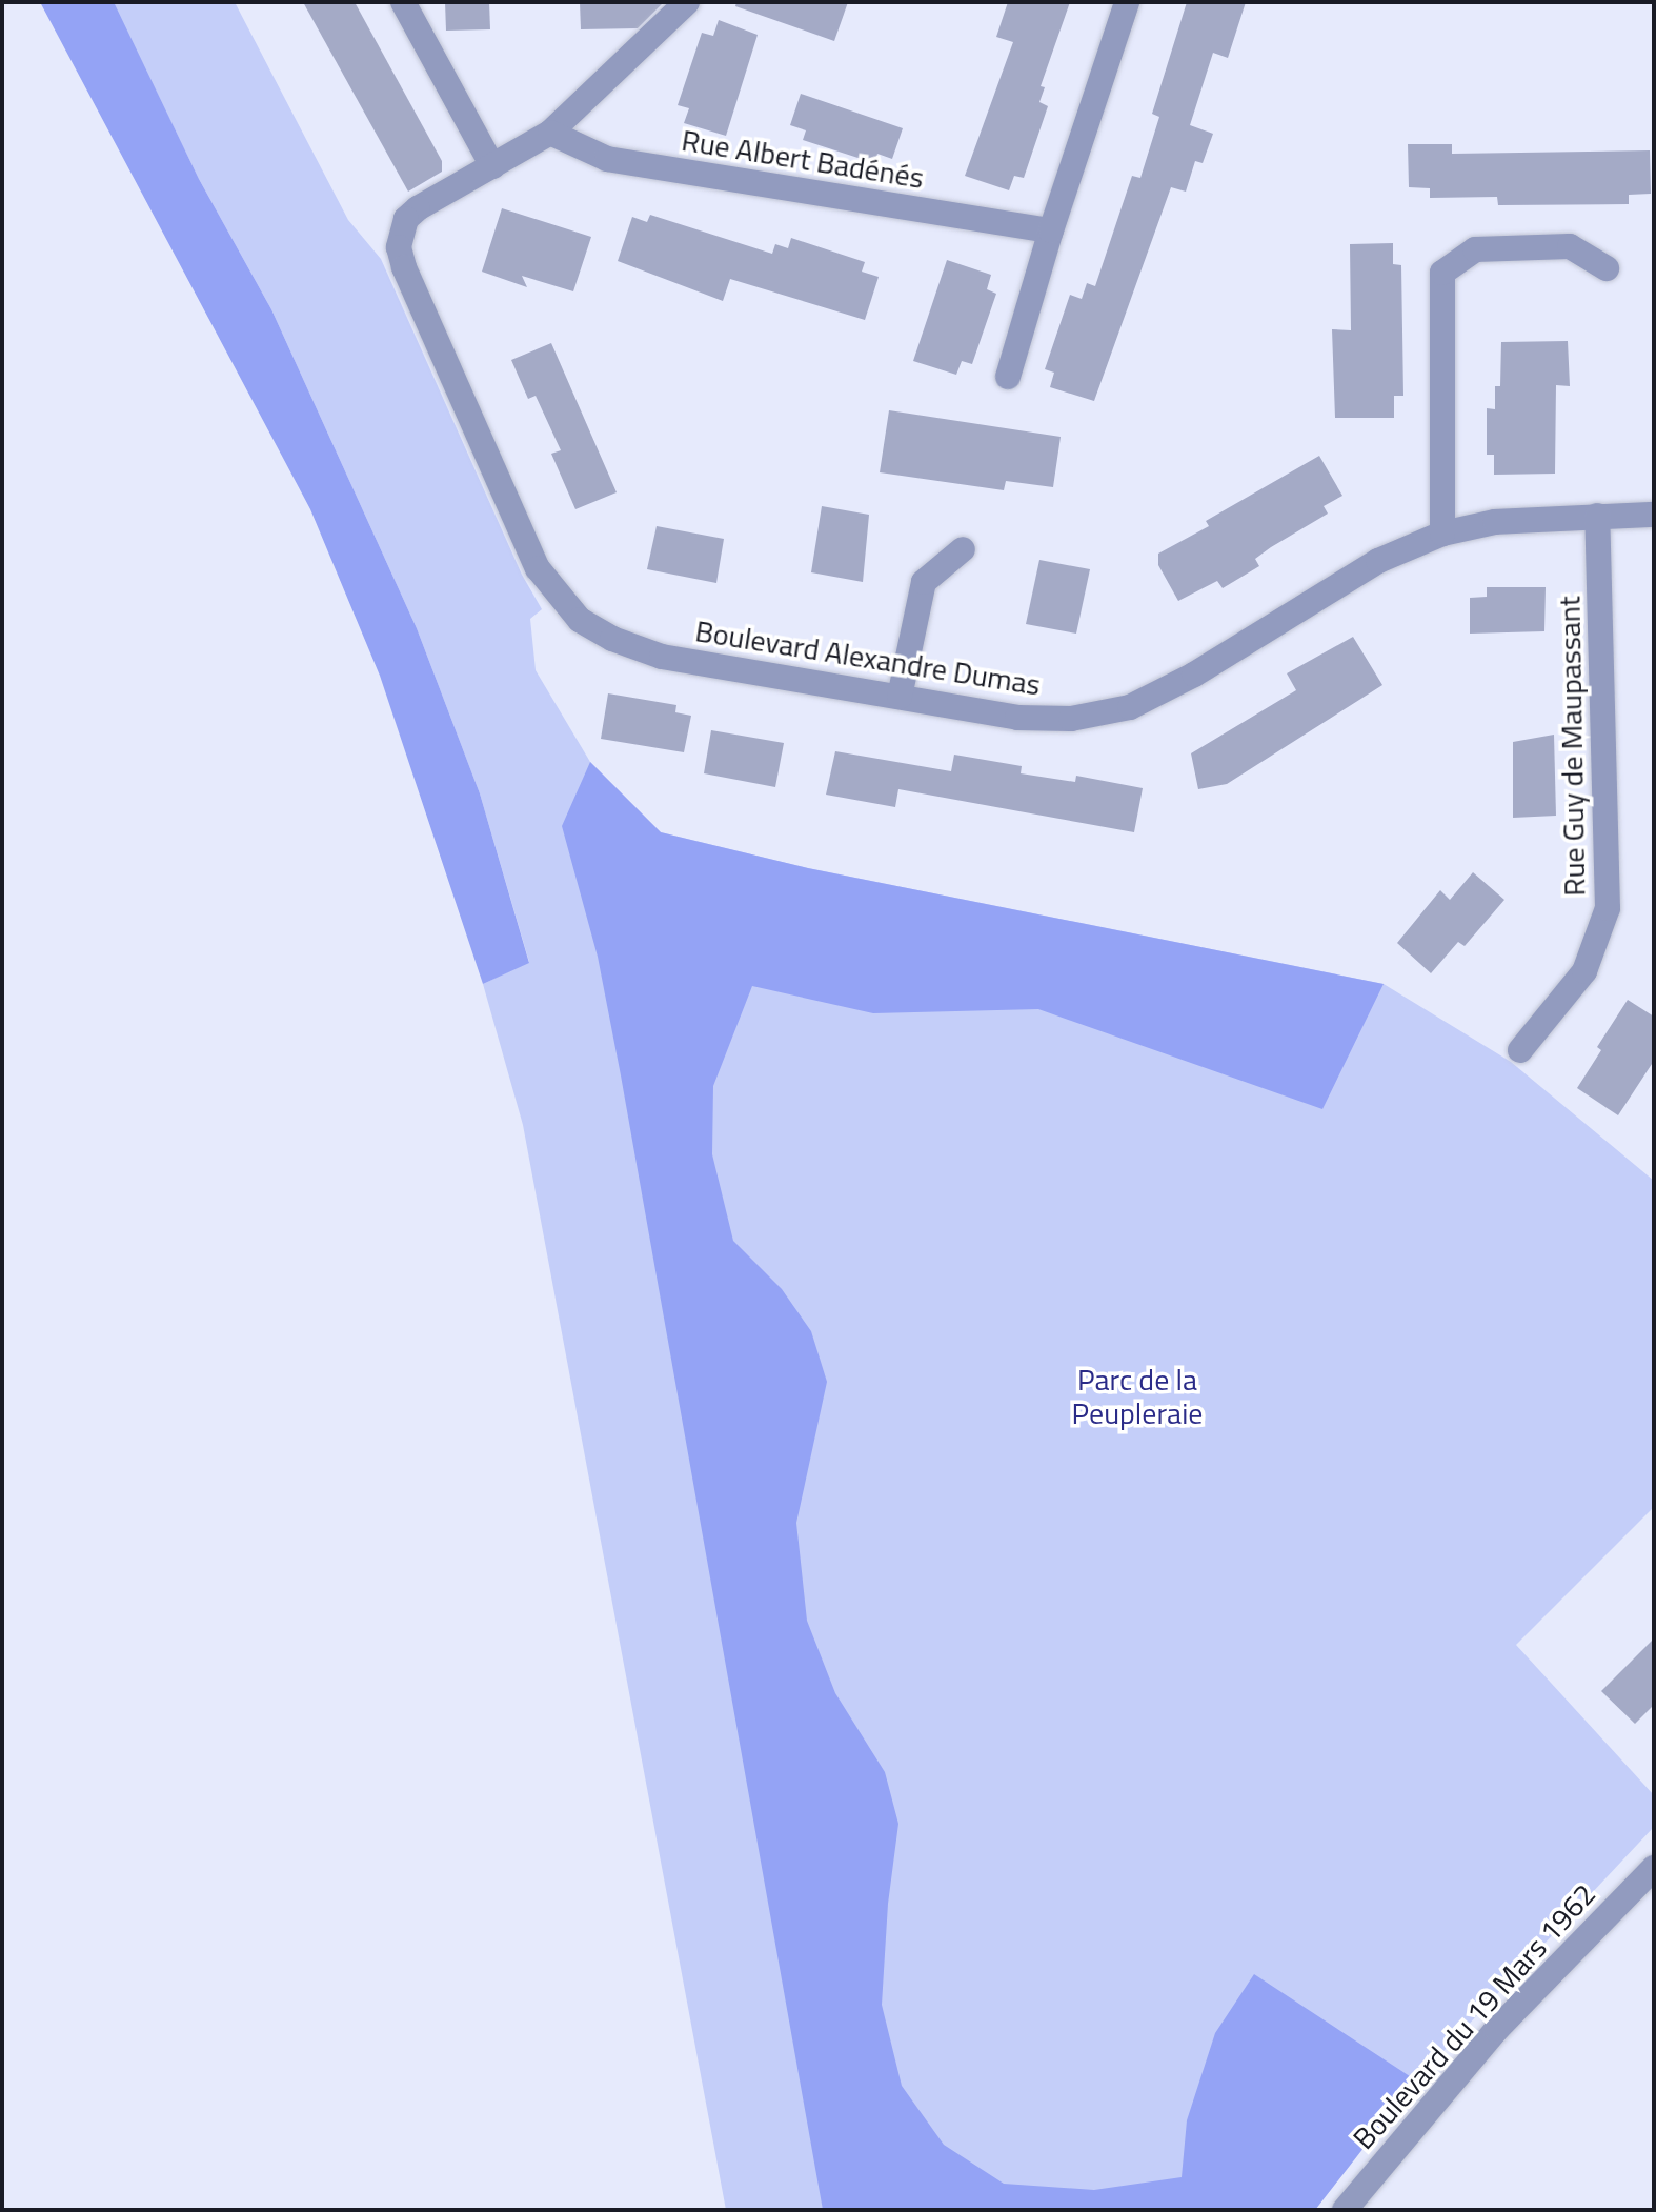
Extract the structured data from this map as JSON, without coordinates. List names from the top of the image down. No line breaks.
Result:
{"streets":{"street":["Rue Albert Badénés","Boulevard Alexandre Dumas","Rue Guy de Maupassant","Boulevard du 19 Mars 1962"]},"crossings":[["Boulevard Alexandre Dumas","Rue Guy de Maupassant"]],"parks":["Parc de la Peupleraie"]}
